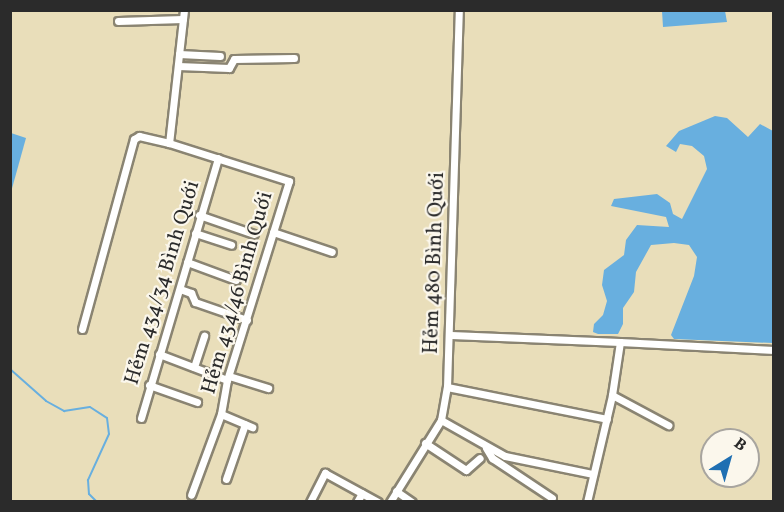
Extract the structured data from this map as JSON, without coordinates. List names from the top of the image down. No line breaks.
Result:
{"streets":{"street":["Hẻm 480 Bình Quới","Hẻm 434/34 Bình Quới","Hẻm 434/46 Bình Quới"]},"crossings":[["Hẻm 434/34 Bình Quới","Hẻm 434/46 Bình Quới"]],"north":"top right"}
